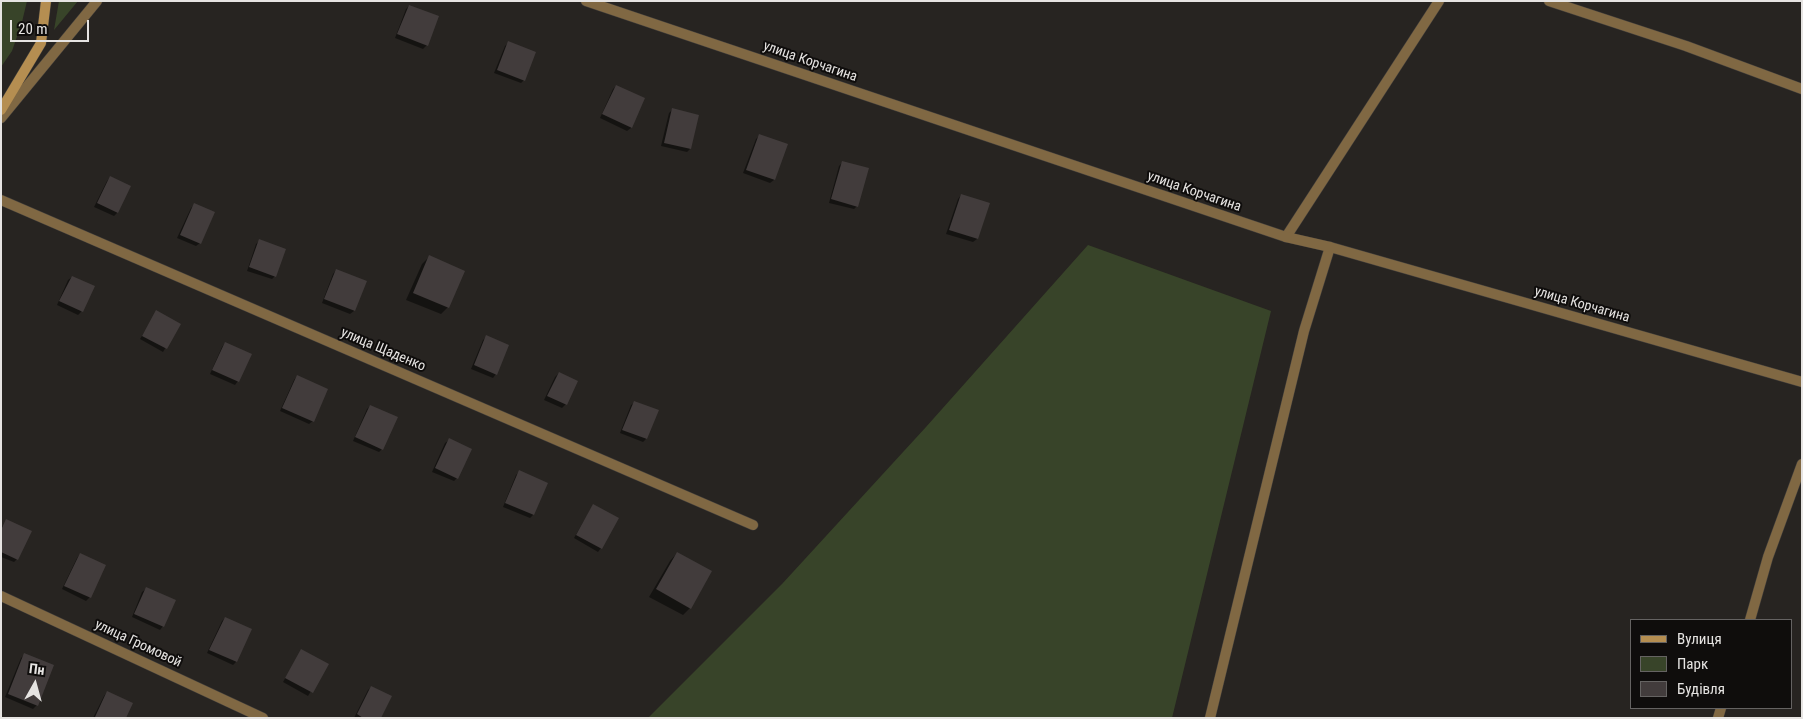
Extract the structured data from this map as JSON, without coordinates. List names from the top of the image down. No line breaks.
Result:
{"streets":{"street":["улица Корчагина","улица Щаденко","улица Громовой"]},"legend":["Вулиця","Парк","Будівля"],"scale_bar":"20 m","north":"top"}
